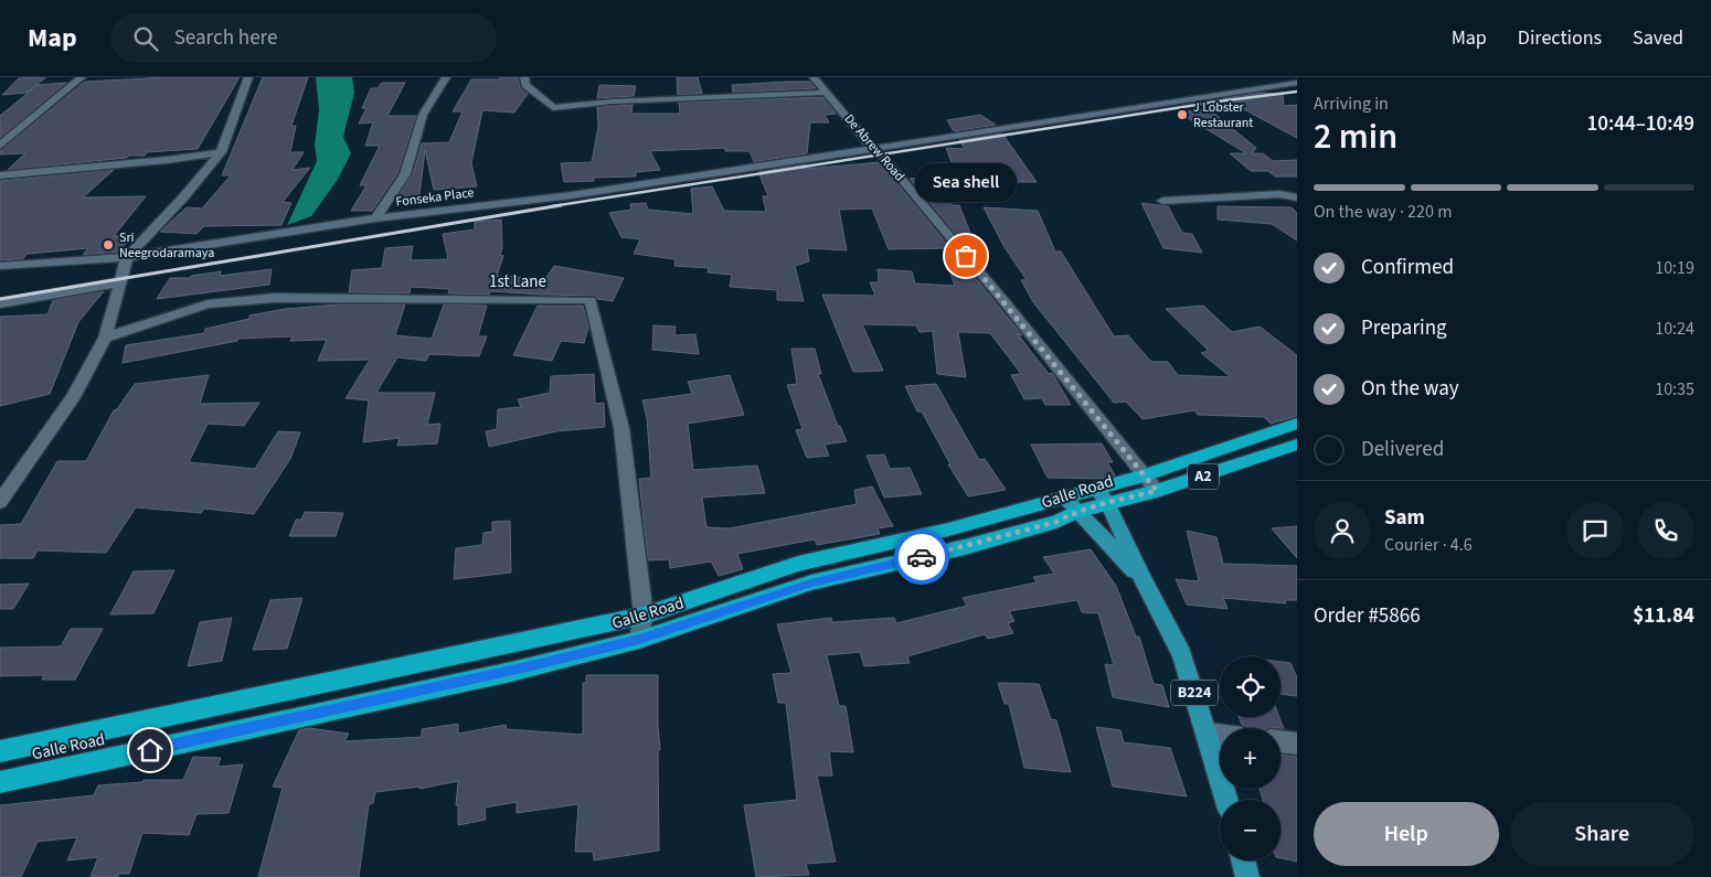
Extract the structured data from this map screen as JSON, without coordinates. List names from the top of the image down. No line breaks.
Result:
{"streets":{"highway":["A2","Galle Road"],"main road":["B224"],"street":["De Abrew Road","Fonseka Place","1st Lane"]},"crossings":[["De Abrew Road","Fonseka Place"],["De Abrew Road","Galle Road"],["1st Lane","Galle Road"],["Galle Road","B224"]],"places":["J Lobster Restaurant","Sri Neegrodaramaya","Sea shell"],"page":{"header":"Map","search":"Search here","nav":["Map","Directions","Saved"],"heading":["2 min","Arriving in","10:44–10:49"],"panel":["Sam","Courier · 4.6","Order #5866","$11.84"],"bubble":"Sea shell","bar":"On the way · 220 m","list":[["Confirmed","10:19"],["Preparing","10:24"],["On the way","10:35"],"Delivered"],"map_buttons":["+","−"],"buttons":["Help","Share"]}}
